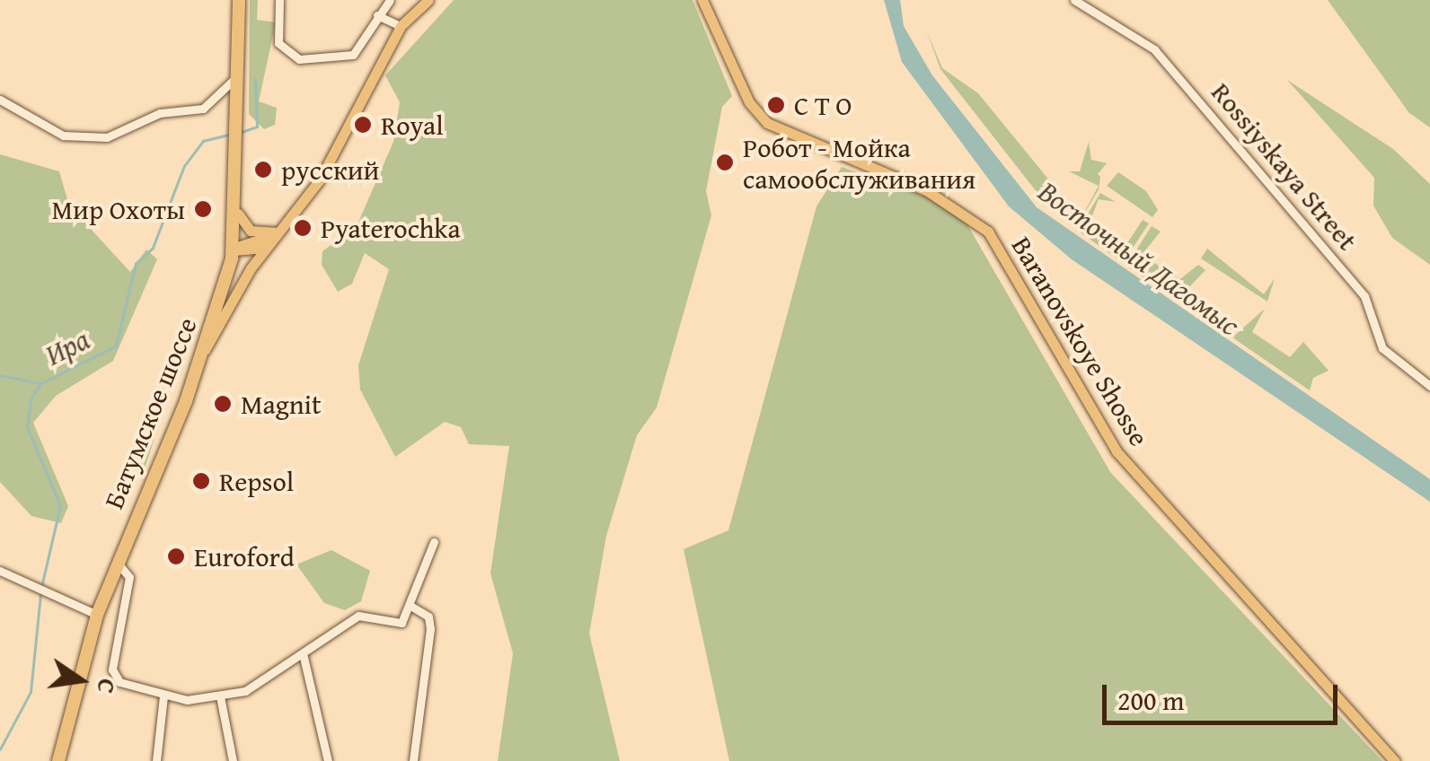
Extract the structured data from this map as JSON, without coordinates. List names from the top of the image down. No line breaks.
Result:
{"streets":{"highway":["Батумское шоссе"],"main road":["Baranovskoye Shosse"],"street":["Rossiyskaya Street"]},"water":["Восточный Дагомыс","Ира"],"places":["С Т О","Royal","Робот - Мойка самообслуживания","русский","Мир Охоты","Pyaterochka","Magnit","Repsol","Euroford"],"scale_bar":"200 m","north":"right"}
